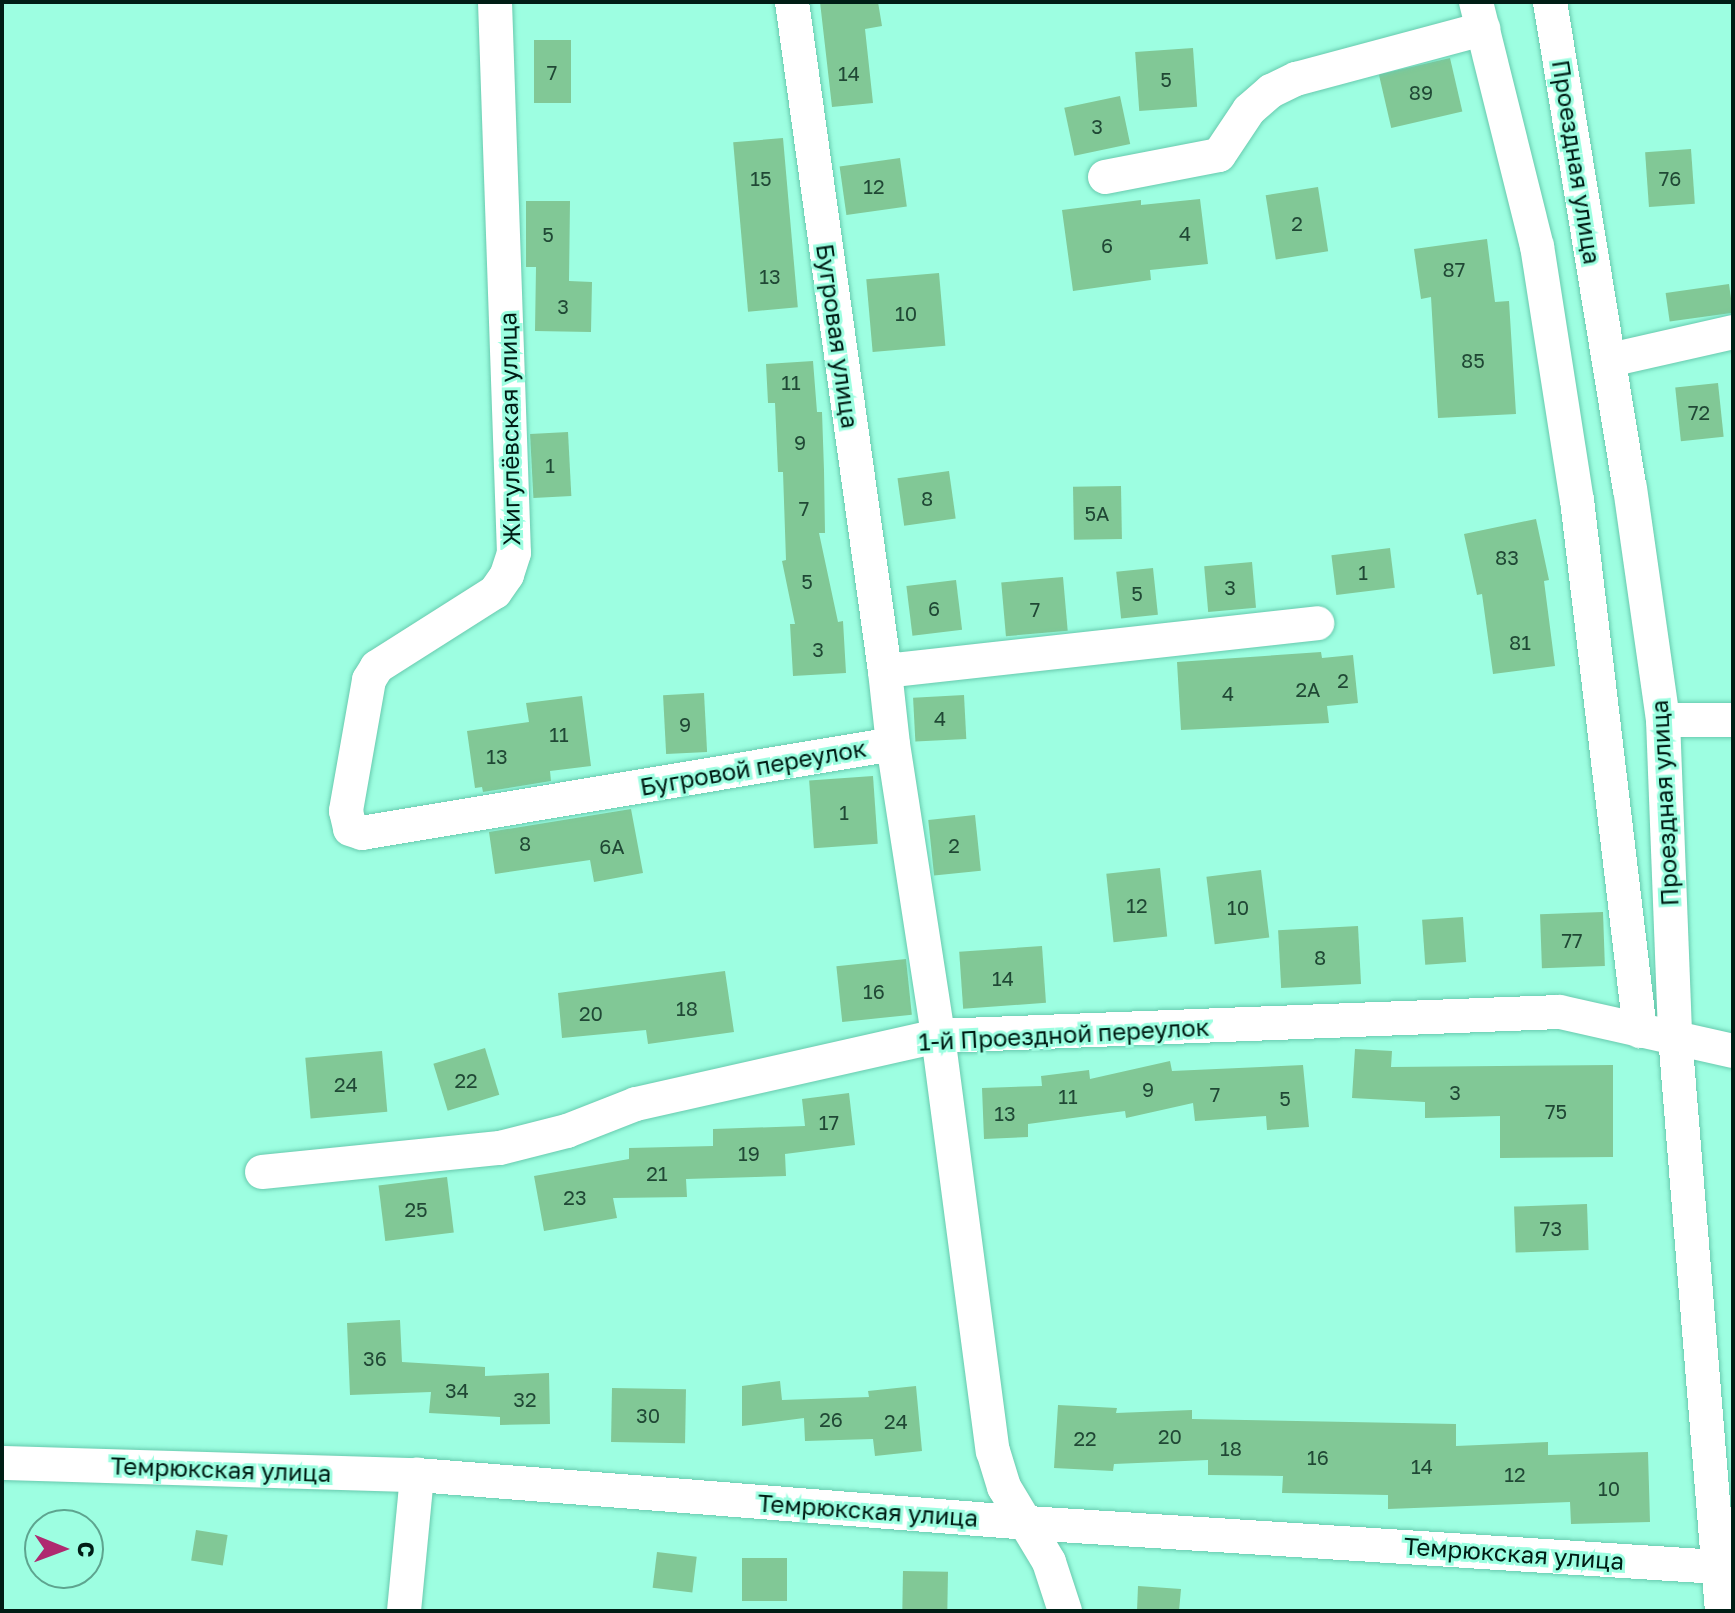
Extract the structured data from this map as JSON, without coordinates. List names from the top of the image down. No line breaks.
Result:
{"streets":{"street":["Проездная улица","Бугровая улица","Жигулёвская улица","Бугровой переулок","1-й Проездной переулок","Темрюкская улица"]},"crossings":[["Проездная улица","1-й Проездной переулок"],["Проездная улица","Темрюкская улица"],["Бугровая улица","Бугровой переулок"],["Жигулёвская улица","Бугровой переулок"]],"house_numbers":["7","14","5","89","3","15","76","12","2","4","5","6","87","13","3","10","85","11","72","9","1","8","7","5А","83","1","5","3","5","6","7","81","3","2","2А","4","4","9","11","13","1","8","2","6А","12","10","77","8","14","16","18","20","22","24","9","3","7","11","5","75","13","17","19","21","23","25","73","36","34","32","30","26","24","20","22","18","16","14","12","10"],"north":"right"}
